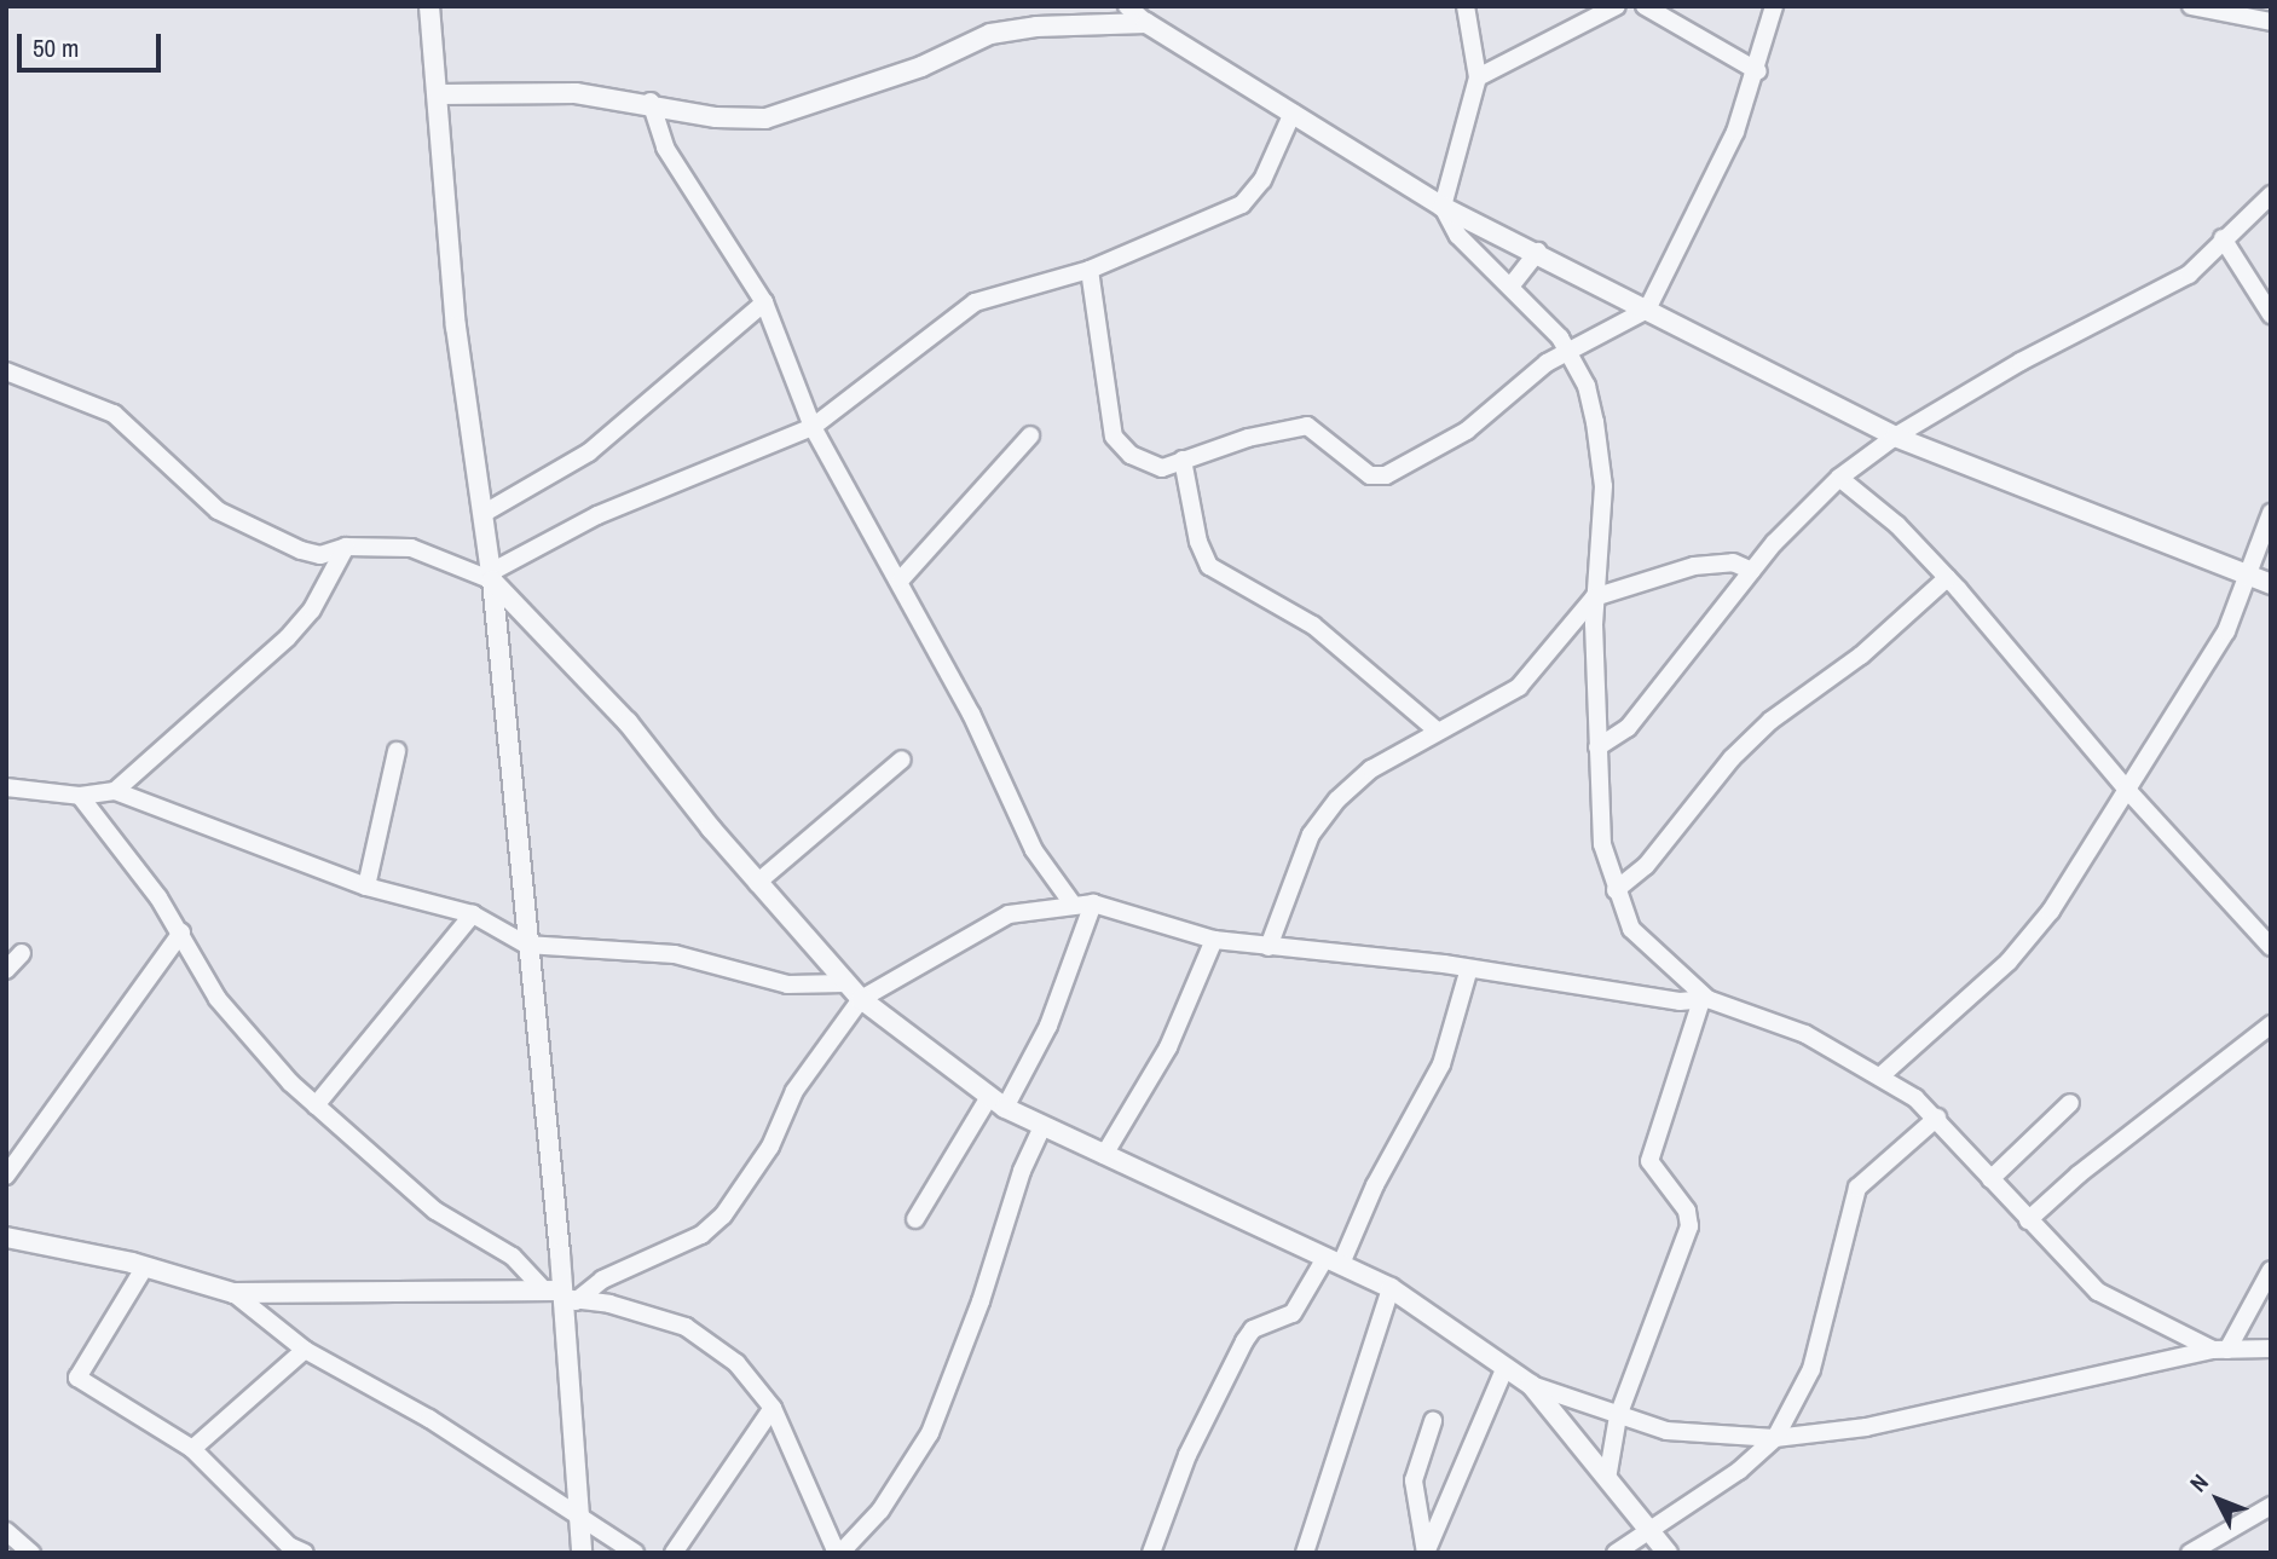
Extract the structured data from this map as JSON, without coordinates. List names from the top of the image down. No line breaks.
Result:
{"scale_bar":"50 m","north":"top left"}
